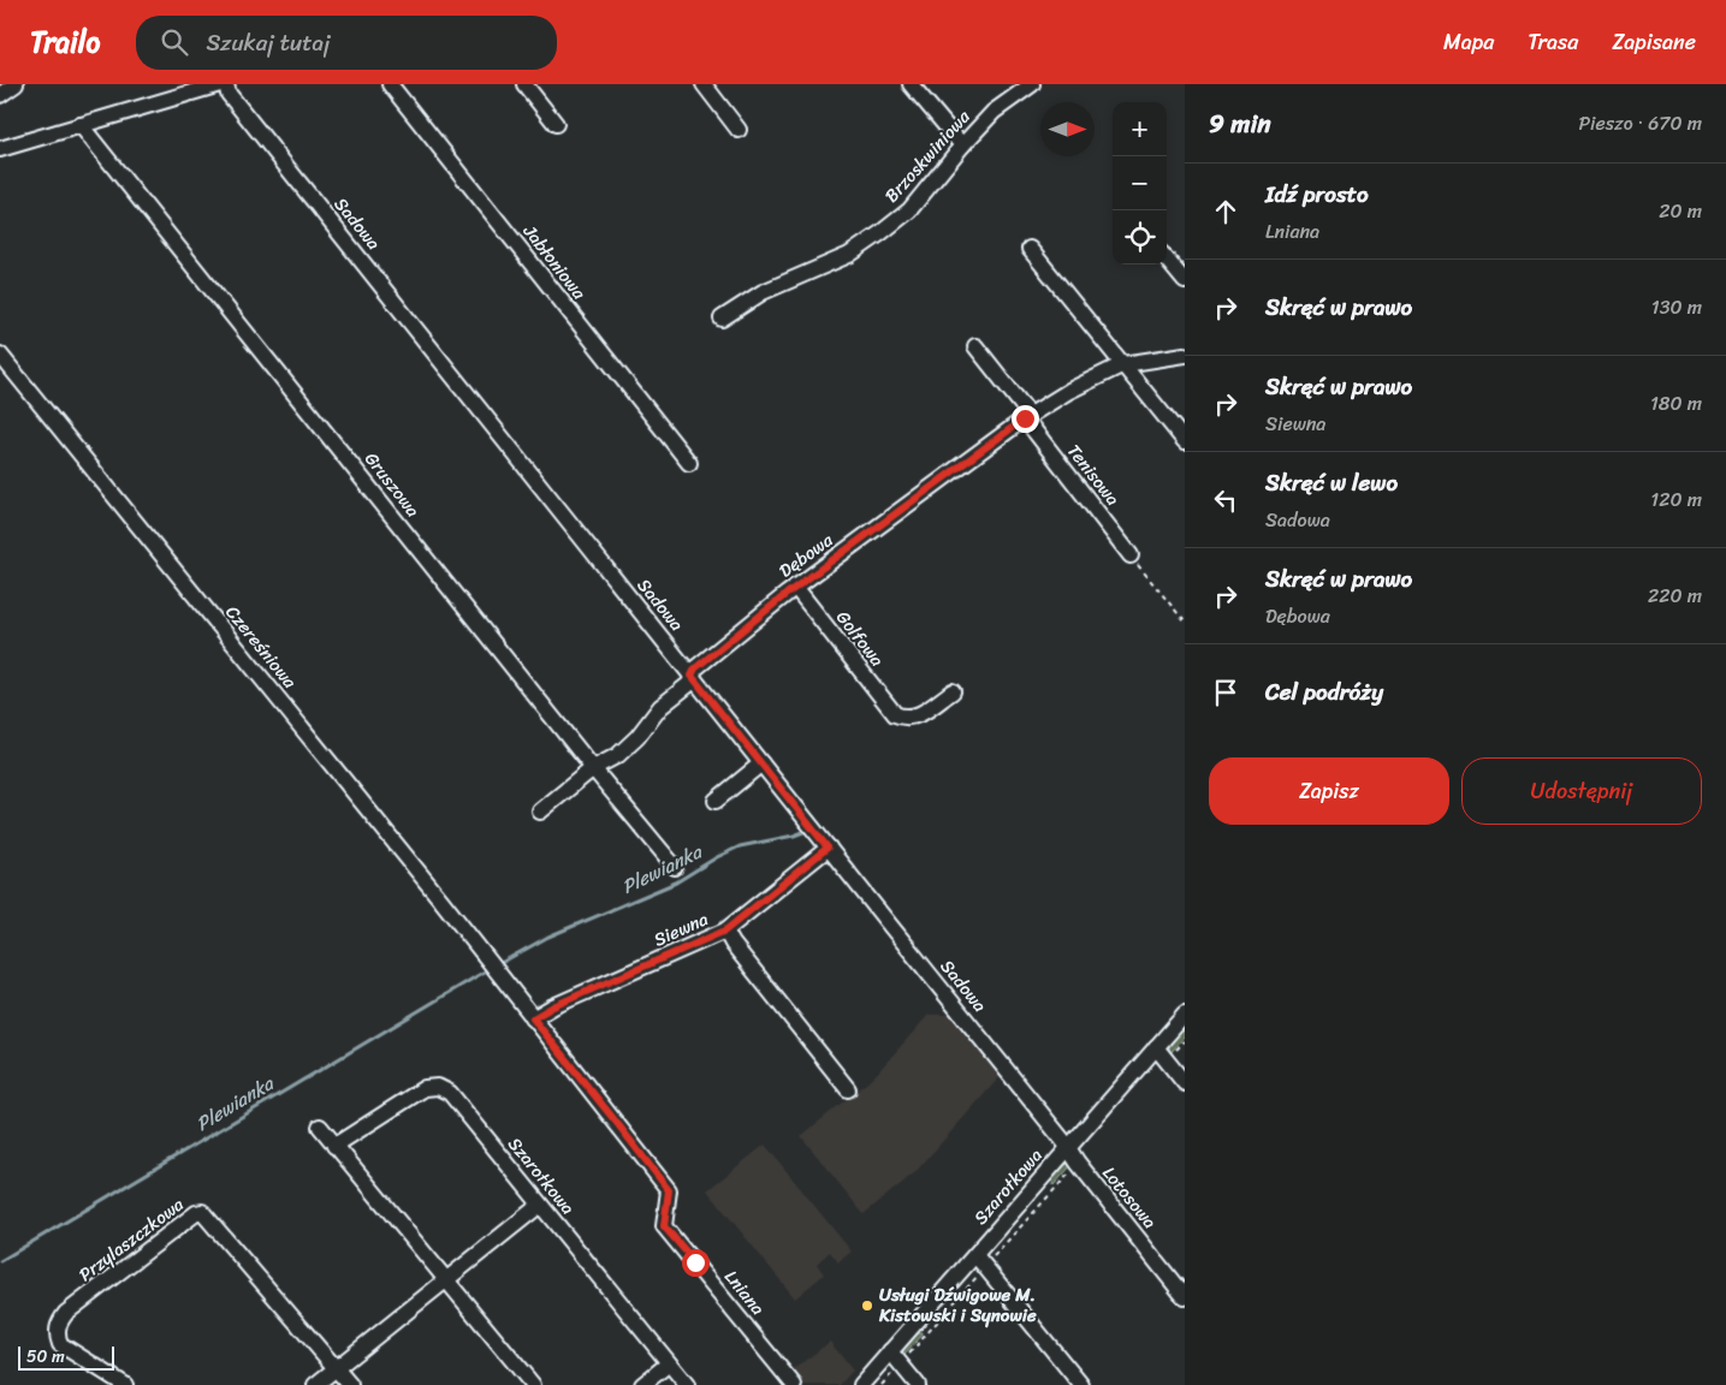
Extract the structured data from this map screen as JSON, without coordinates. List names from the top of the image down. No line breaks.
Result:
{"streets":{"street":["Brzoskwiniowa","Sadowa","Jabłoniowa","Tenisowa","Gruszowa","Dębowa","Golfowa","Czereśniowa","Siewna","Szarotkowa","Lotosowa","Przylaszczkowa","Lniana"]},"crossings":[["Sadowa","Dębowa"],["Sadowa","Siewna"],["Sadowa","Szarotkowa"],["Sadowa","Lotosowa"],["Tenisowa","Dębowa"],["Gruszowa","Dębowa"],["Dębowa","Golfowa"],["Czereśniowa","Siewna"],["Czereśniowa","Lniana"],["Szarotkowa","Lotosowa"]],"water":["Plewianka"],"places":["Usługi Dźwigowe M. Kistowski i Synowie"],"scale_bar":"50 m","north":"right","page":{"header":"Trailo","search":"Szukaj tutaj","nav":["Mapa","Trasa","Zapisane"],"heading":["9 min","Pieszo · 670 m"],"map_buttons":["+","−"],"list":[["Idź prosto","Lniana","20 m"],["Skręć w prawo","130 m"],["Skręć w prawo","Siewna","180 m"],["Skręć w lewo","Sadowa","120 m"],["Skręć w prawo","Dębowa","220 m"],"Cel podróży"],"buttons":["Zapisz","Udostępnij"],"scale":"50 m"}}
